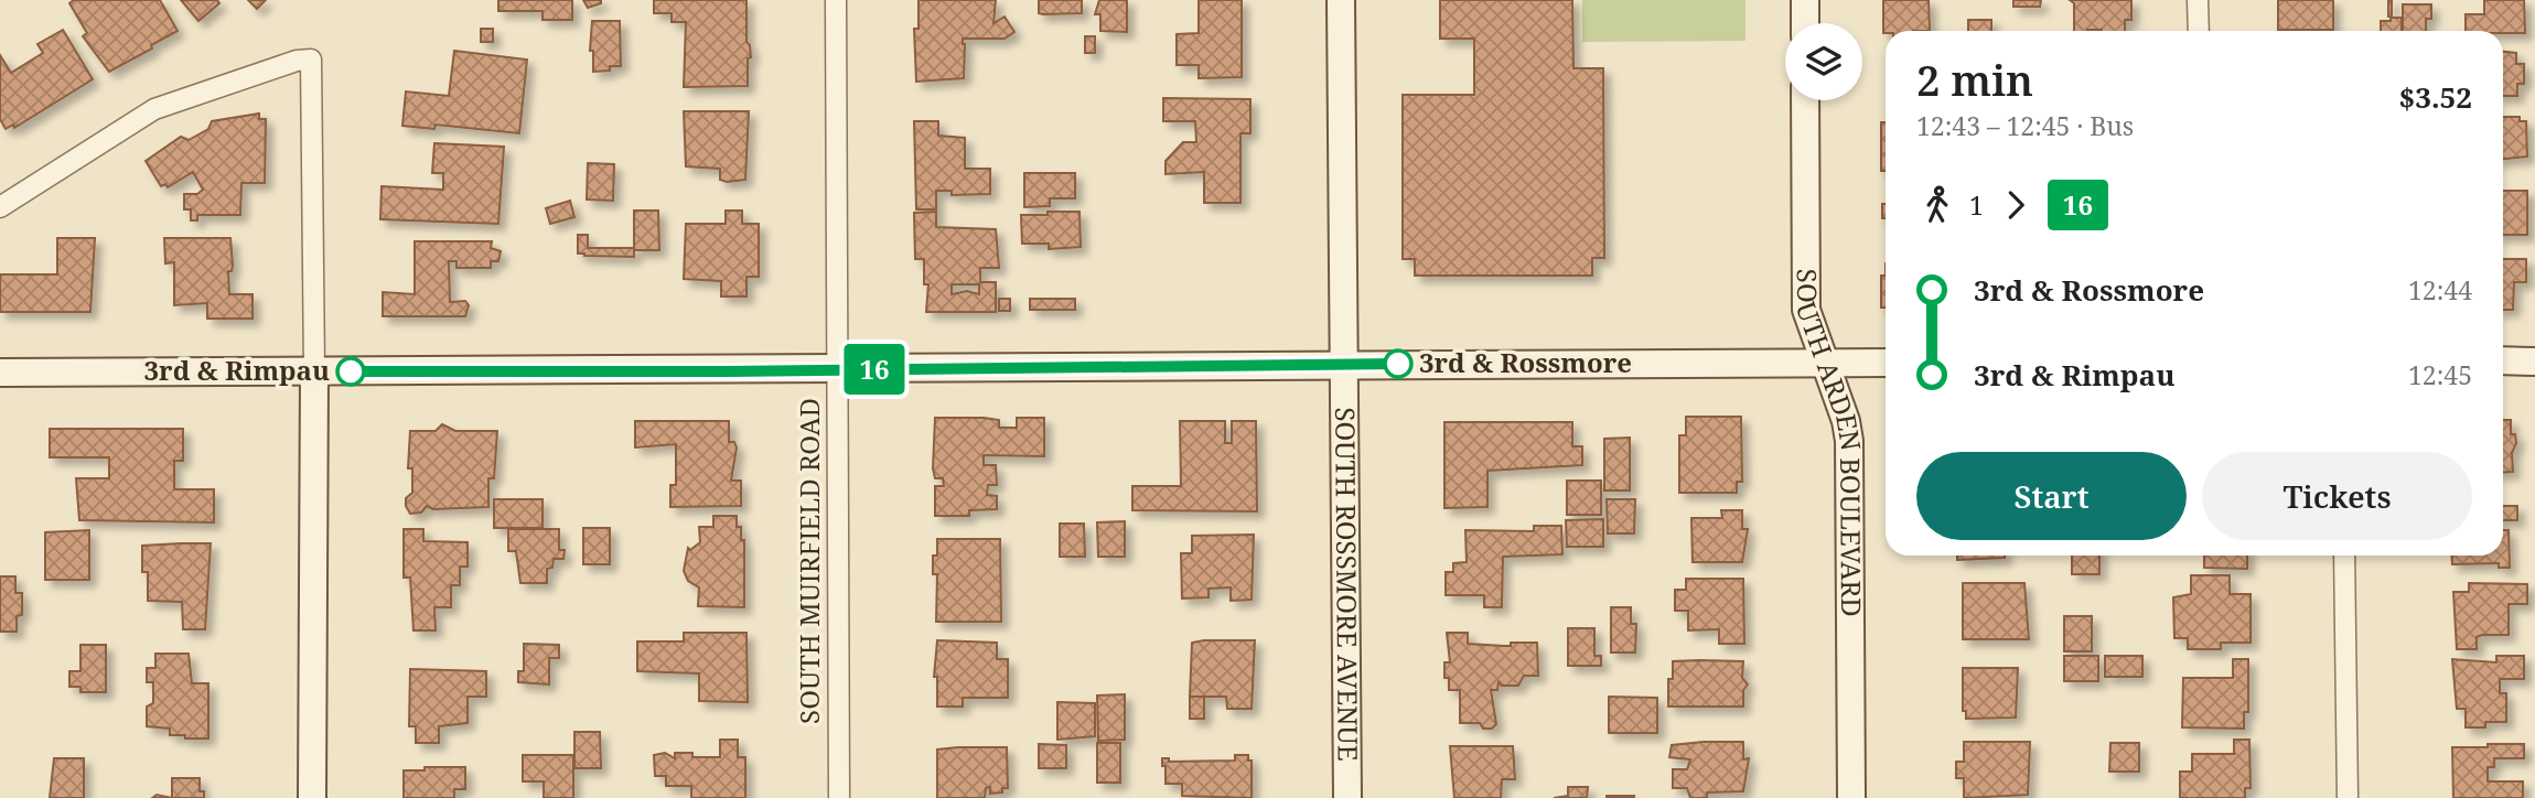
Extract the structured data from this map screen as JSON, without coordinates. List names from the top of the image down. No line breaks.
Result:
{"streets":{"main road":["SOUTH ARDEN BOULEVARD","SOUTH ROSSMORE AVENUE"],"street":["SOUTH MUIRFIELD ROAD"]},"places":["3rd & Rossmore","3rd & Rimpau"],"lines":["bus line 16"],"page":{"on_map":"16","heading":["2 min","12:43 – 12:45 · Bus","$3.52"],"legs":["1","16"],"list":[{"name":"3rd & Rossmore","value":"12:44"},{"name":"3rd & Rimpau","value":"12:45"}],"buttons":["Start","Tickets"]}}
